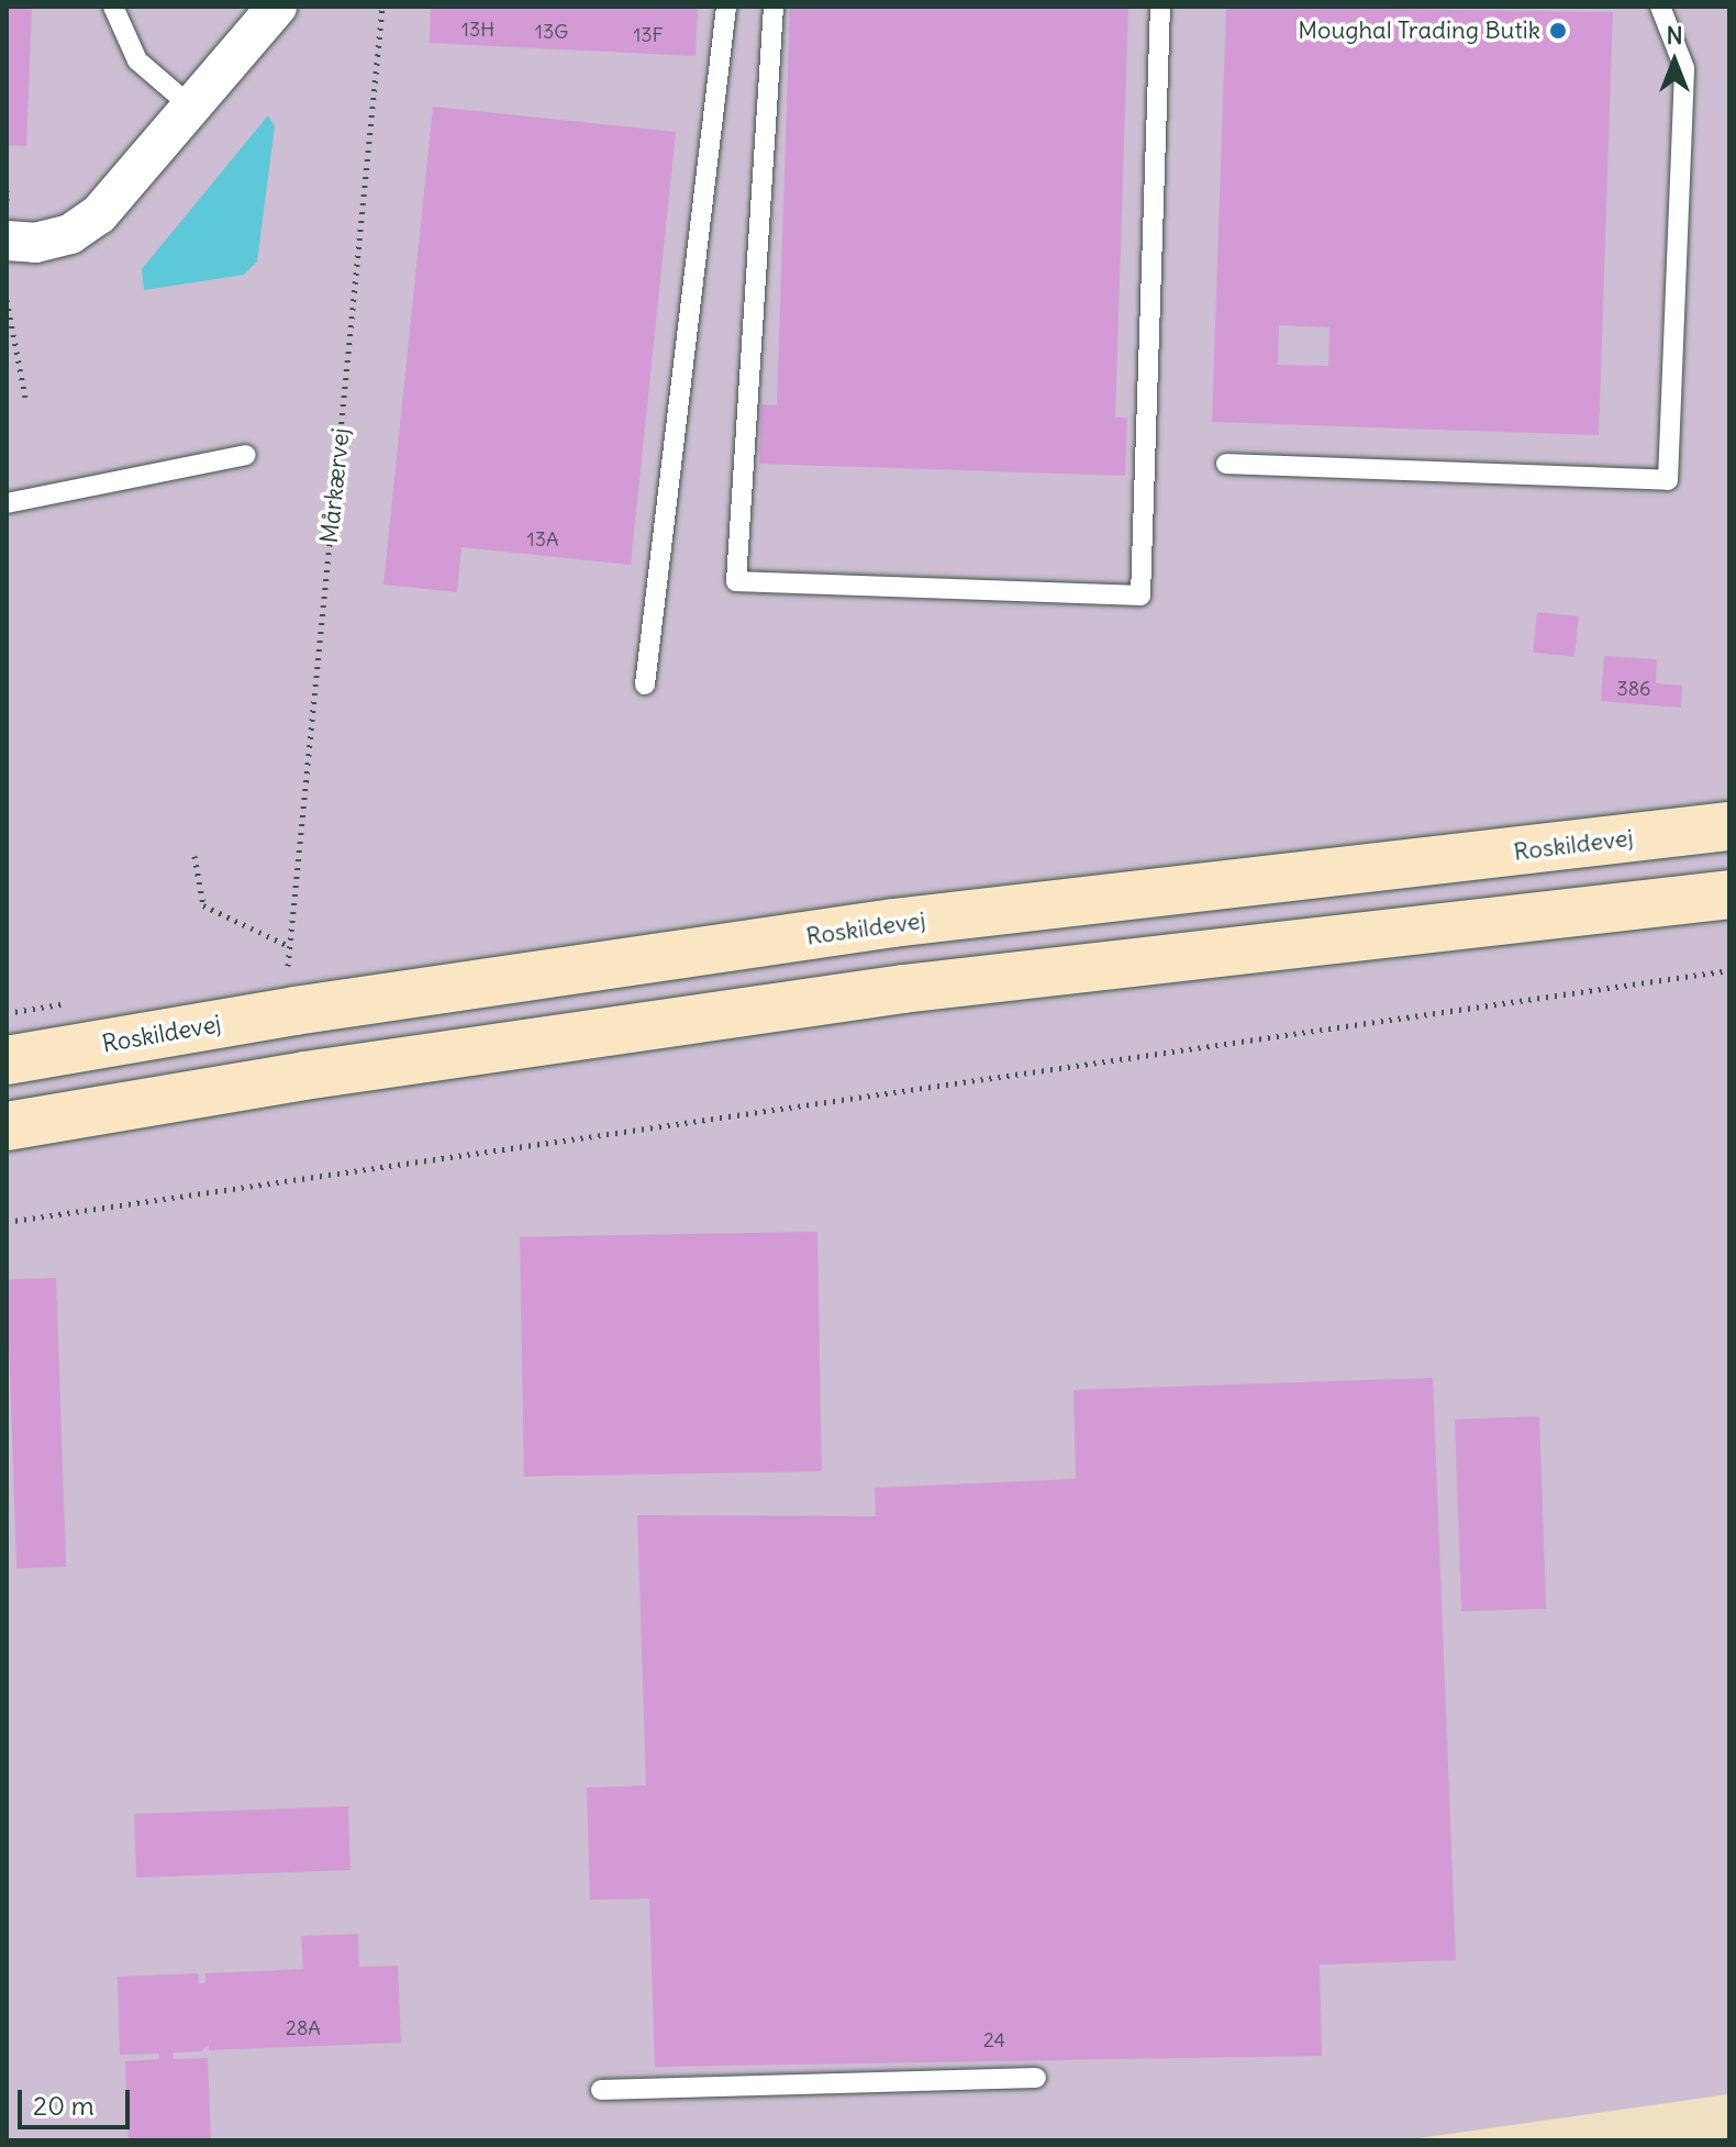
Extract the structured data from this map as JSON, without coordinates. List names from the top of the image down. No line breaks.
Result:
{"streets":{"main road":["Roskildevej"],"path":["Mårkærvej"]},"places":["Moughal Trading Butik"],"house_numbers":["13H","13G","13F","13A","386","28A","24"],"scale_bar":"20 m","north":"top"}
